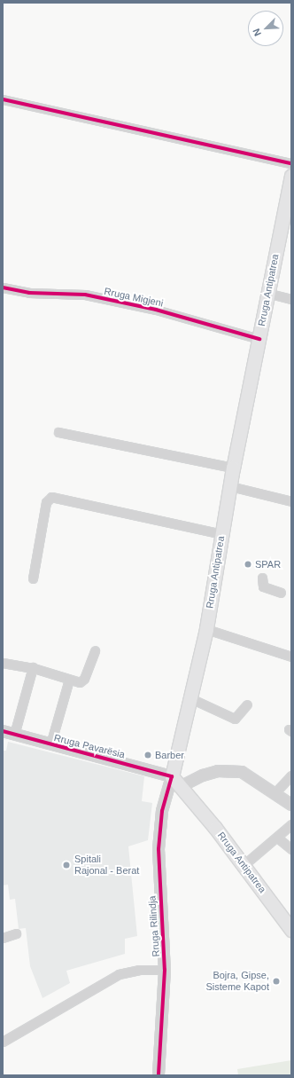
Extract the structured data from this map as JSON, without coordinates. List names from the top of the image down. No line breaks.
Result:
{"streets":{"main road":["Rruga Antipatrea"],"street":["Rruga Migjeni","Rruga Pavarësia","Rruga Rilindja"]},"crossings":[["Rruga Antipatrea","Rruga Migjeni"],["Rruga Antipatrea","Rruga Pavarësia"],["Rruga Antipatrea","Rruga Rilindja"],["Rruga Pavarësia","Rruga Rilindja"]],"places":["SPAR","Barber","Spitali Rajonal - Berat","Bojra, Gipse, Sisteme Kapot"],"north":"bottom left"}
